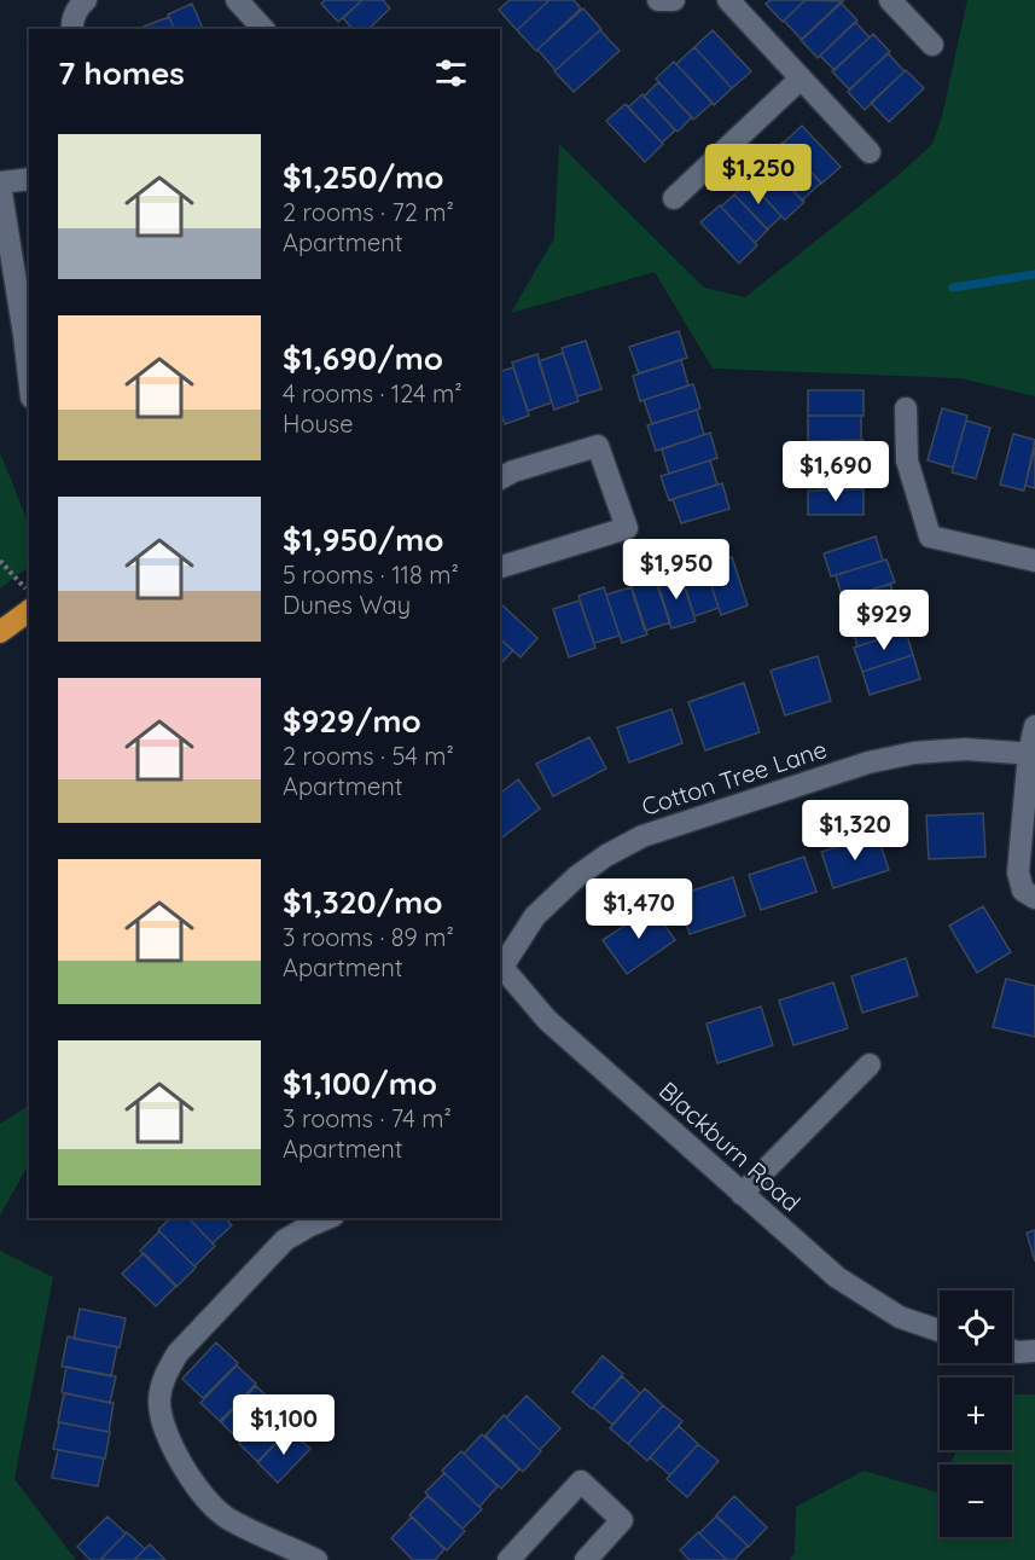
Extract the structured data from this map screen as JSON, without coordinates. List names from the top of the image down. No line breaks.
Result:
{"streets":{"street":["Cotton Tree Lane","Blackburn Road"]},"crossings":[["Cotton Tree Lane","Blackburn Road"]],"page":{"heading":"7 homes","list":[{"name":"$1,250/mo","note":"2 rooms · 72 m² · Apartment"},{"name":"$1,690/mo","note":"4 rooms · 124 m² · House"},{"name":"$1,950/mo","note":"5 rooms · 118 m² · Dunes Way"},{"name":"$929/mo","note":"2 rooms · 54 m² · Apartment"},{"name":"$1,320/mo","note":"3 rooms · 89 m² · Apartment"},{"name":"$1,100/mo","note":"3 rooms · 74 m² · Apartment"}],"price":["$1,250","$1,690","$1,950","$929","$1,320","$1,470","$1,100"],"map_buttons":["+","−"]}}
